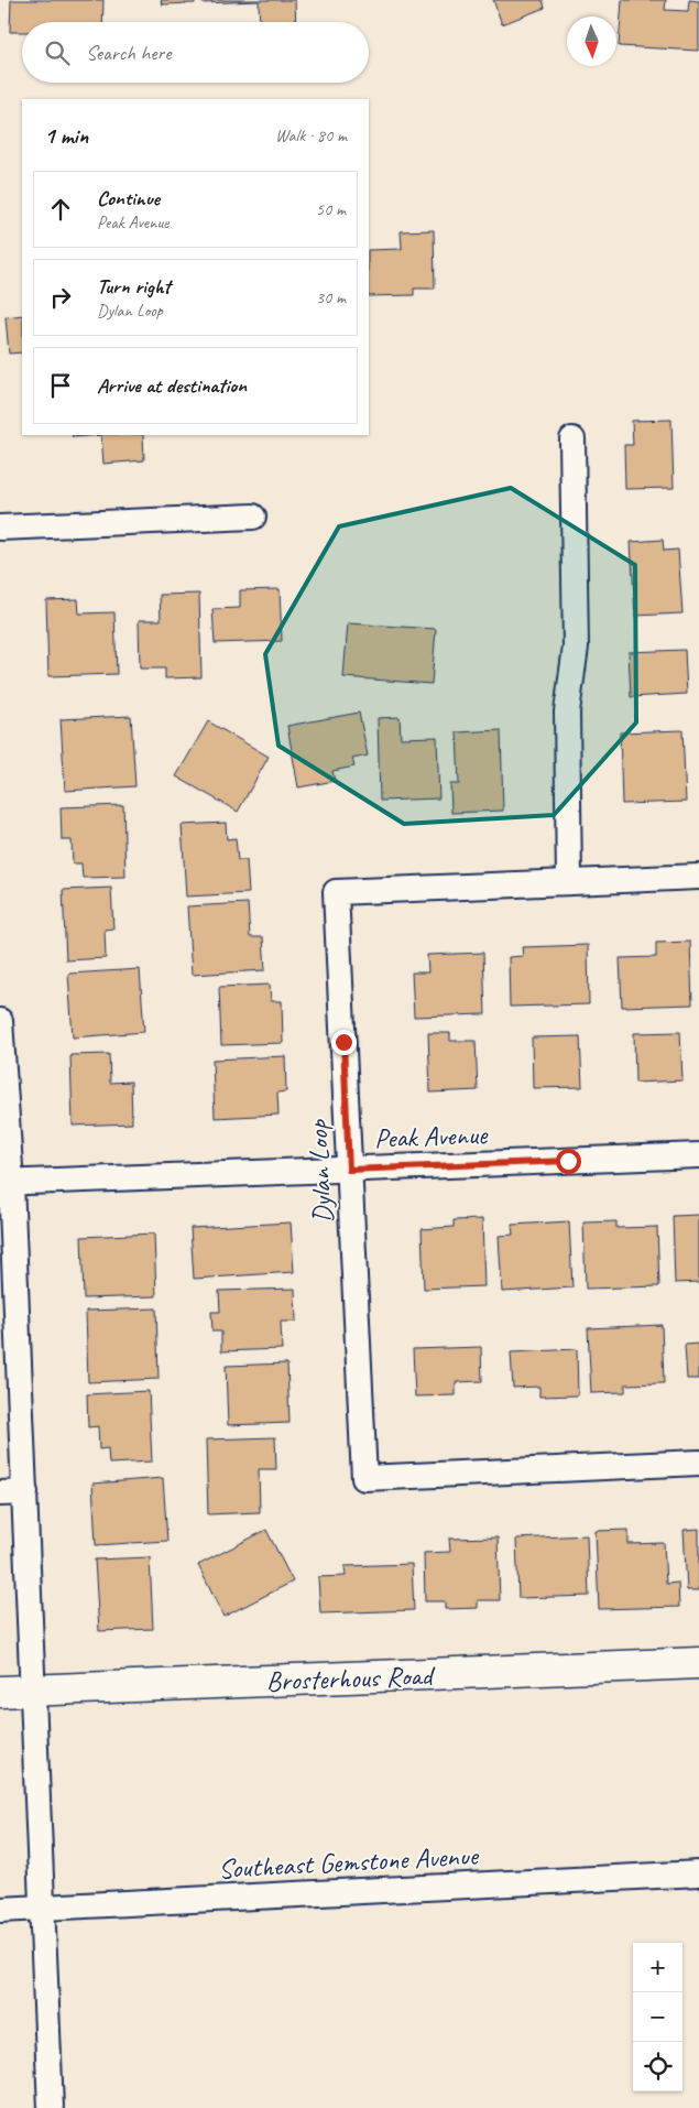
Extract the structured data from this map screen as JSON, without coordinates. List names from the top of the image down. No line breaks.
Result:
{"streets":{"street":["Peak Avenue","Dylan Loop","Brosterhous Road","Southeast Gemstone Avenue"]},"crossings":[["Peak Avenue","Dylan Loop"]],"north":"bottom","page":{"search":"Search here","heading":["1 min","Walk · 80 m"],"list":[["Continue","Peak Avenue","50 m"],["Turn right","Dylan Loop","30 m"],"Arrive at destination"],"map_buttons":["+","−"]}}
